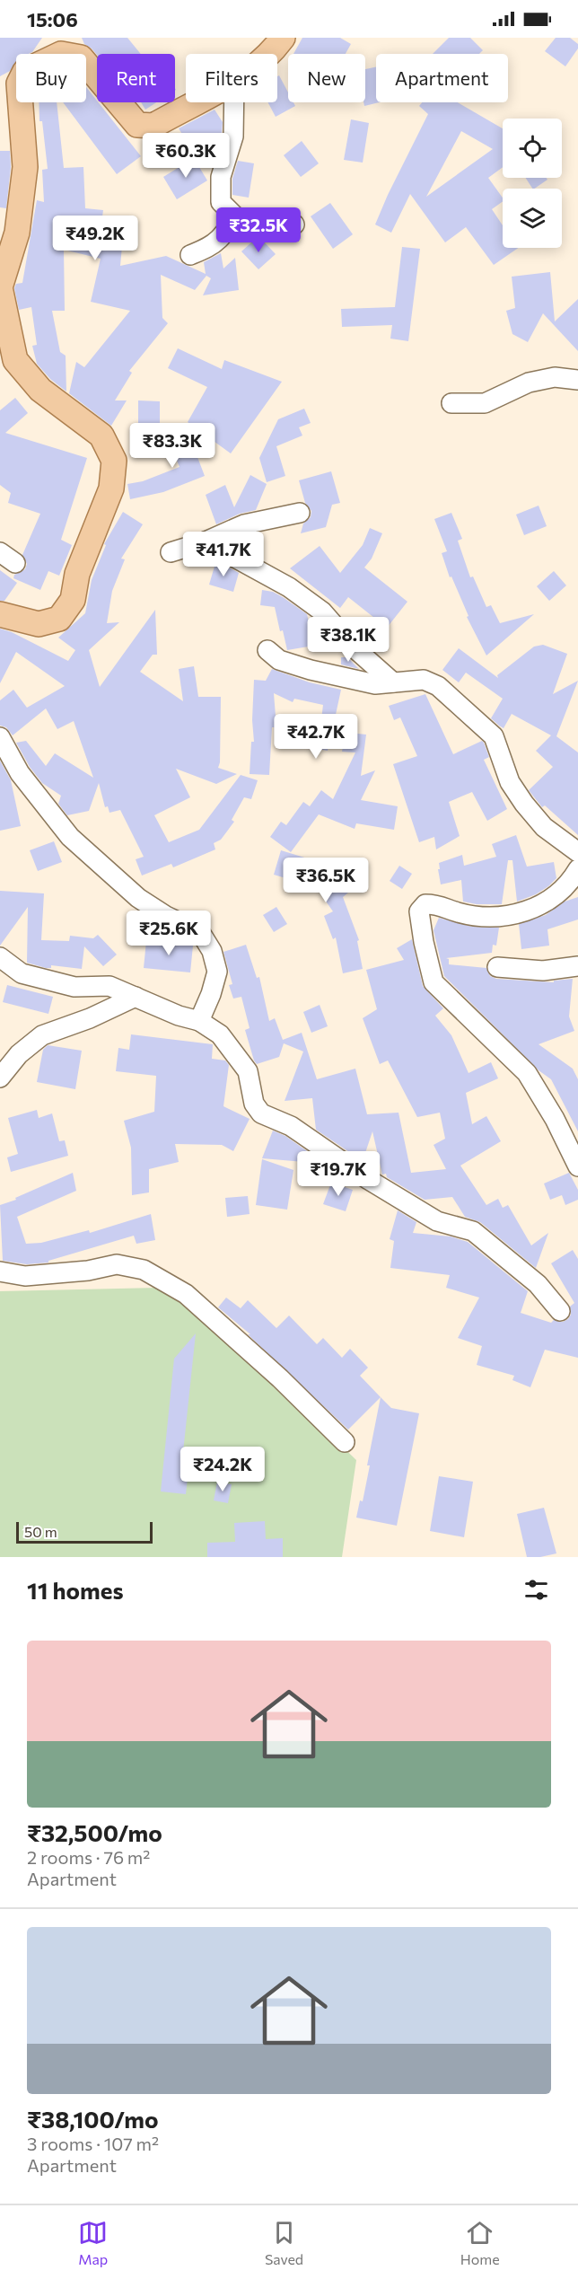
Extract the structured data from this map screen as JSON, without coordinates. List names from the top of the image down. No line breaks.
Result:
{"scale_bar":"50 m","page":{"status":"15:06","chip":["Buy","Rent","Filters","New","Apartment"],"price":["₹60.3K","₹32.5K","₹49.2K","₹83.3K","₹41.7K","₹38.1K","₹42.7K","₹36.5K","₹25.6K","₹19.7K","₹24.2K"],"scale":"50 m","heading":"11 homes","list":[{"name":"₹32,500/mo","note":"2 rooms · 76 m² · Apartment"},{"name":"₹38,100/mo","note":"3 rooms · 107 m² · Apartment"}],"tabs":["Map","Saved","Home"]}}
